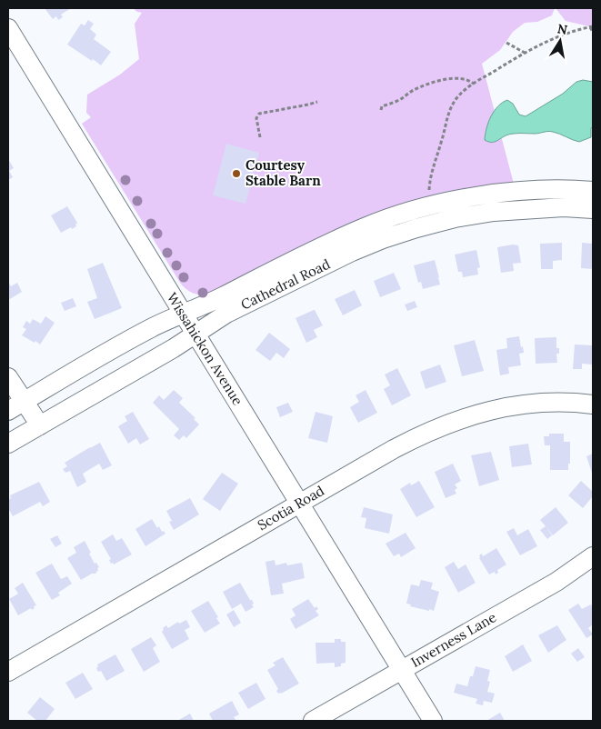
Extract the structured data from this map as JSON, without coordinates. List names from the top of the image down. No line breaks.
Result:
{"streets":{"street":["Cathedral Road","Wissahickon Avenue","Scotia Road","Inverness Lane"]},"crossings":[["Cathedral Road","Wissahickon Avenue"],["Wissahickon Avenue","Scotia Road"],["Wissahickon Avenue","Inverness Lane"]],"places":["Courtesy Stable Barn"],"north":"top"}
